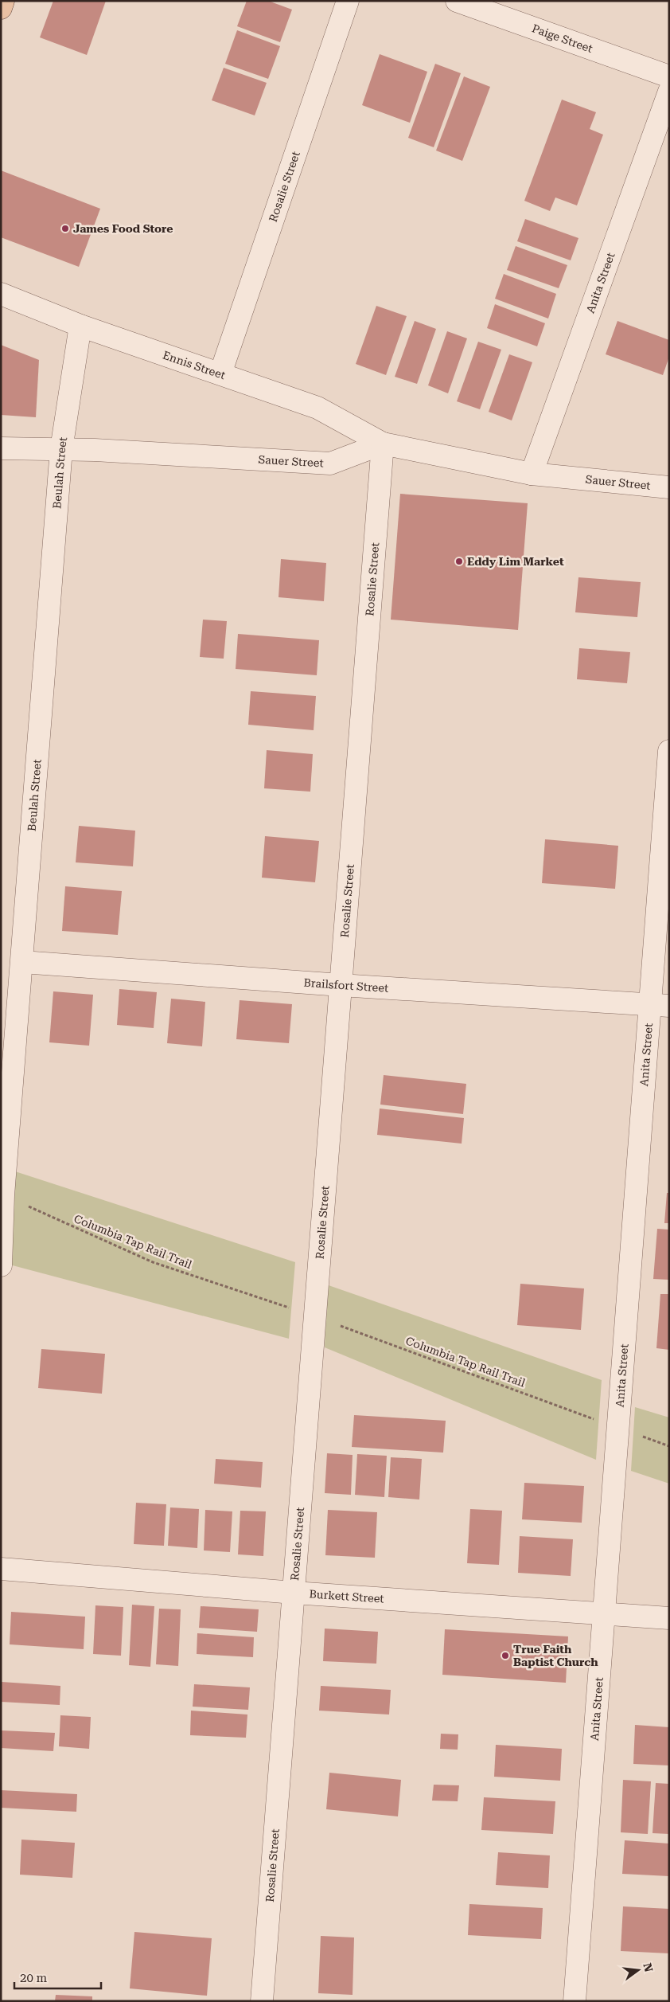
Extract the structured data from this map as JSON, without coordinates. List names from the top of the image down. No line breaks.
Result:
{"streets":{"street":["Paige Street","Rosalie Street","Anita Street","Ennis Street","Sauer Street","Beulah Street","Brailsfort Street","Burkett Street"],"path":["Columbia Tap Rail Trail"]},"crossings":[["Rosalie Street","Ennis Street"],["Rosalie Street","Sauer Street"],["Rosalie Street","Brailsfort Street"],["Rosalie Street","Burkett Street"],["Anita Street","Sauer Street"],["Anita Street","Brailsfort Street"],["Anita Street","Burkett Street"],["Ennis Street","Sauer Street"],["Ennis Street","Beulah Street"],["Sauer Street","Beulah Street"],["Beulah Street","Brailsfort Street"]],"places":["James Food Store","Eddy Lim Market","True Faith Baptist Church"],"scale_bar":"20 m","north":"right"}
